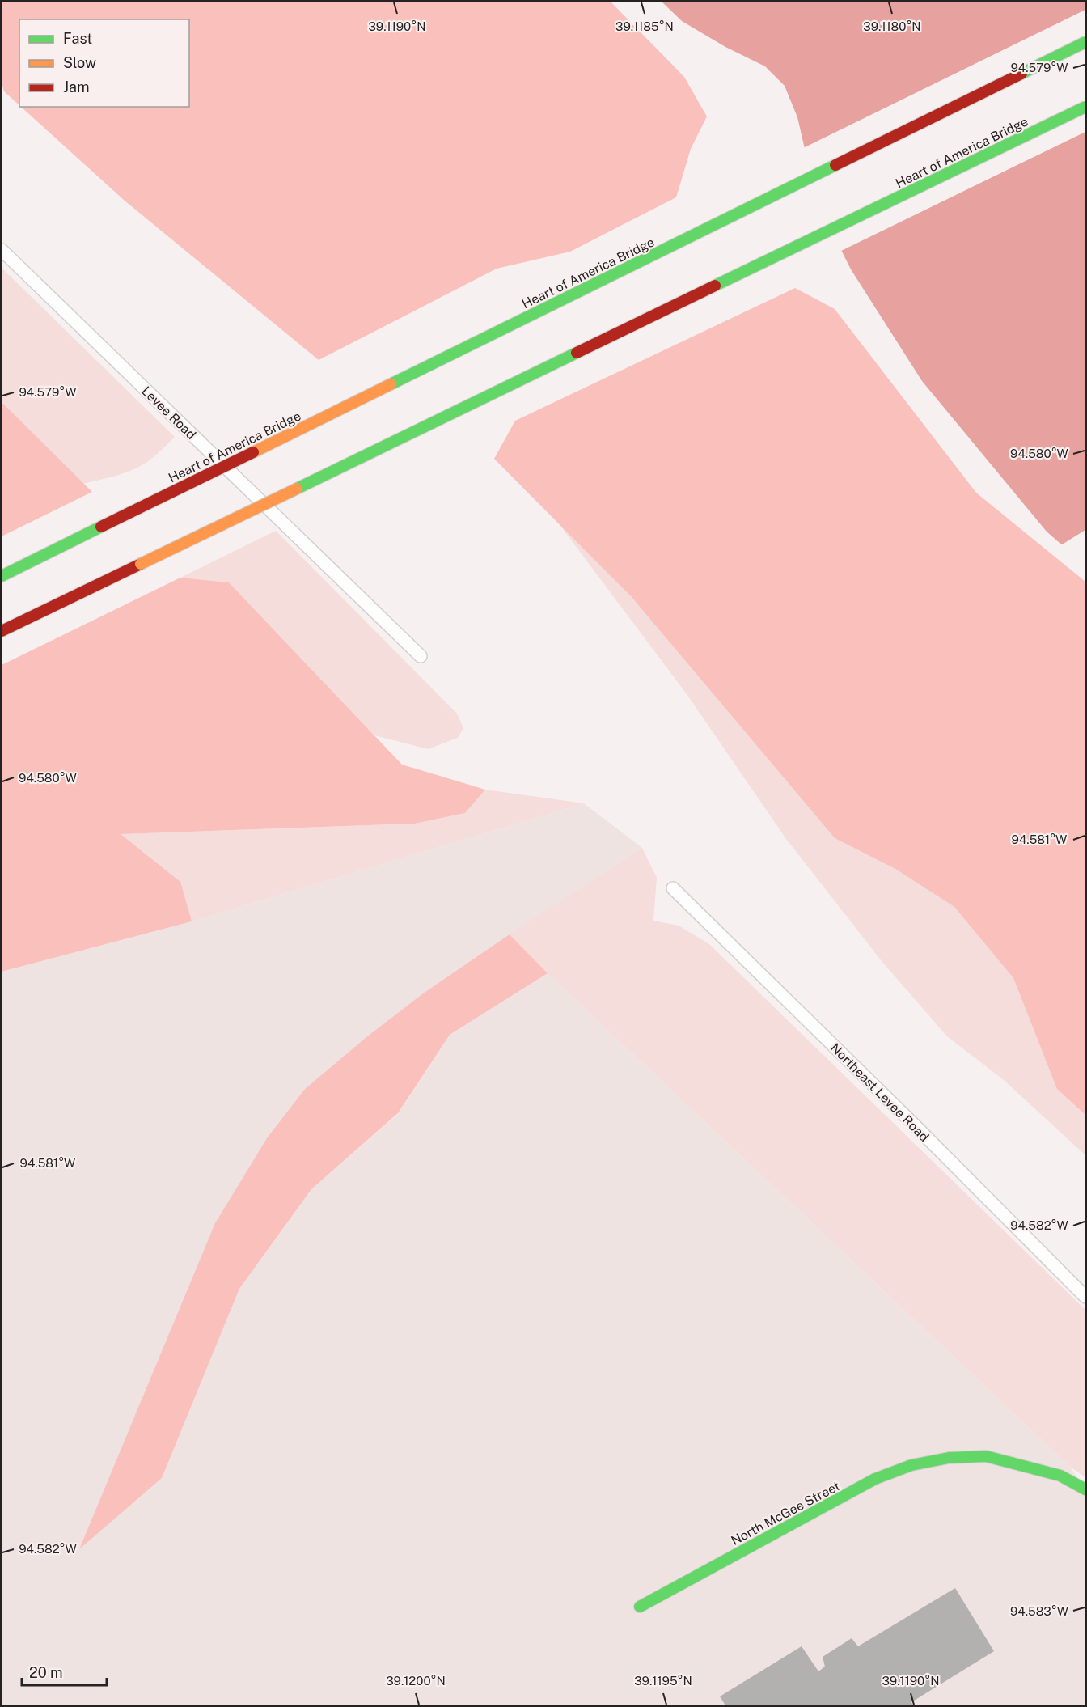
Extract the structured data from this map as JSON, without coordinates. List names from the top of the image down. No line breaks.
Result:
{"streets":{"main road":["Heart of America Bridge","North McGee Street"],"lane":["Levee Road","Northeast Levee Road"]},"legend":["Fast","Slow","Jam"],"scale_bar":"20 m","coordinates":["39.1190°N","39.1185°N","39.1180°N","94.579°W","94.580°W","94.581°W","94.582°W","94.583°W","39.1200°N","39.1195°N"]}
